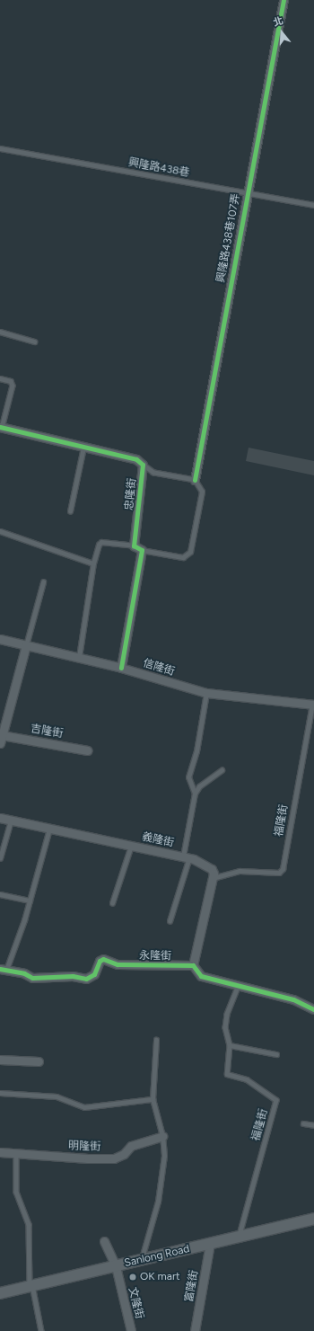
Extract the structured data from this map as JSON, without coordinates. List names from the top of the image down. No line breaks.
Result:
{"streets":{"street":["興隆路438巷107弄","忠隆街","信隆街","吉隆街","義隆街","永隆街","明隆街","Sanlong Road","富隆街","文隆街"],"lane":["興隆路438巷","福隆街"]},"crossings":[["興隆路438巷","興隆路438巷107弄"],["信隆街","福隆街"],["福隆街","義隆街"],["福隆街","Sanlong Road"],["Sanlong Road","富隆街"],["Sanlong Road","文隆街"]],"places":["OK mart"],"north":"top"}
